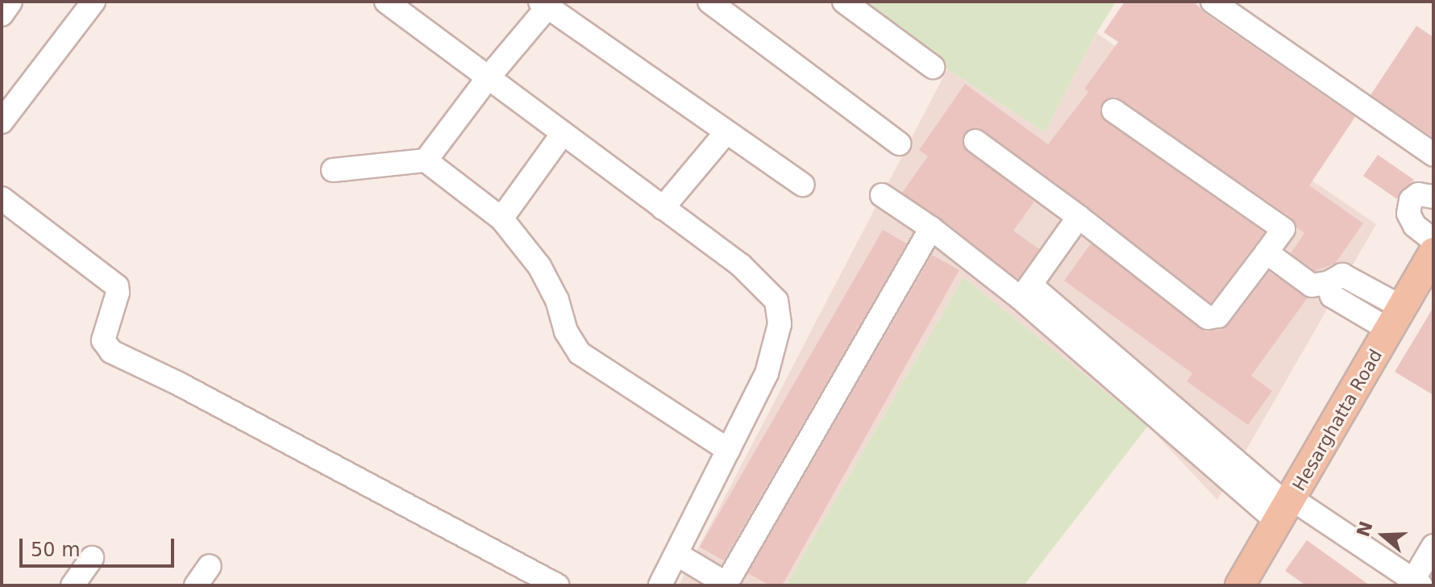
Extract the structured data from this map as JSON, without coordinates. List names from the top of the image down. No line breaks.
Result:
{"streets":{"main road":["Hesarghatta Road"]},"scale_bar":"50 m","north":"left"}
